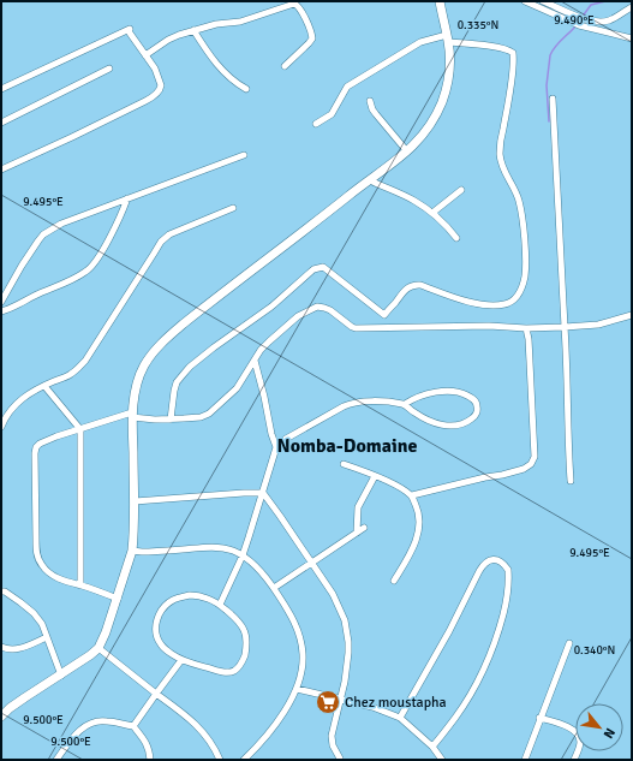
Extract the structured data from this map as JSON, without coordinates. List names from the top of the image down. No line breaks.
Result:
{"districts":["Nomba-Domaine"],"places":{"supermarket":["Chez moustapha"]},"north":"bottom right","coordinates":["9.490°E","0.335°N","9.495°E","0.340°N","9.500°E"]}
